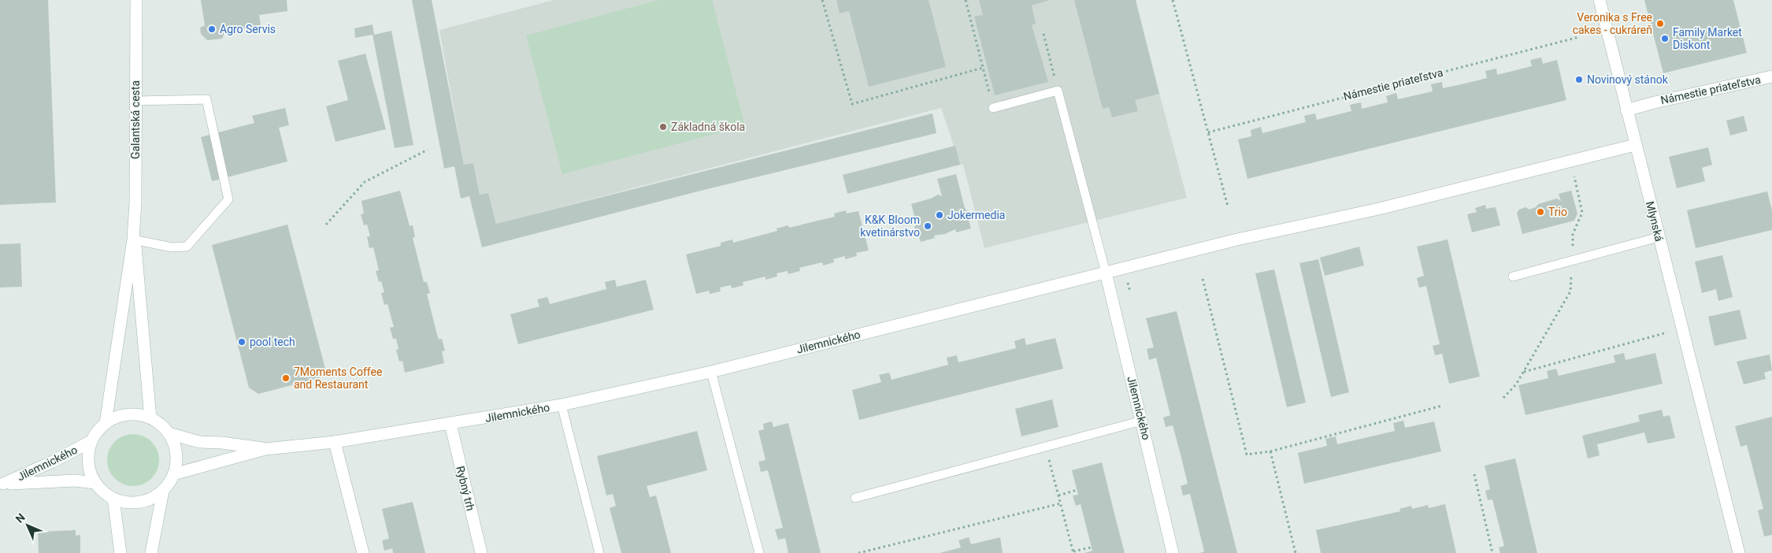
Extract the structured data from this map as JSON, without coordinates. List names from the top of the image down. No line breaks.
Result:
{"streets":{"street":["Námestie priateľstva","Galantská cesta","Mlynská","Jilemnického","Rybný trh"]},"crossings":[["Galantská cesta","Jilemnického"],["Jilemnického","Rybný trh"]],"places":["Veronika s Free cakes - cukráreň","Agro Servis","Family Market Diskont","Novinový stánok","Základná škola","Trio","Jokermedia","K&K Bloom kvetinárstvo","pool tech","7Moments Coffee and Restaurant"],"north":"top left"}
